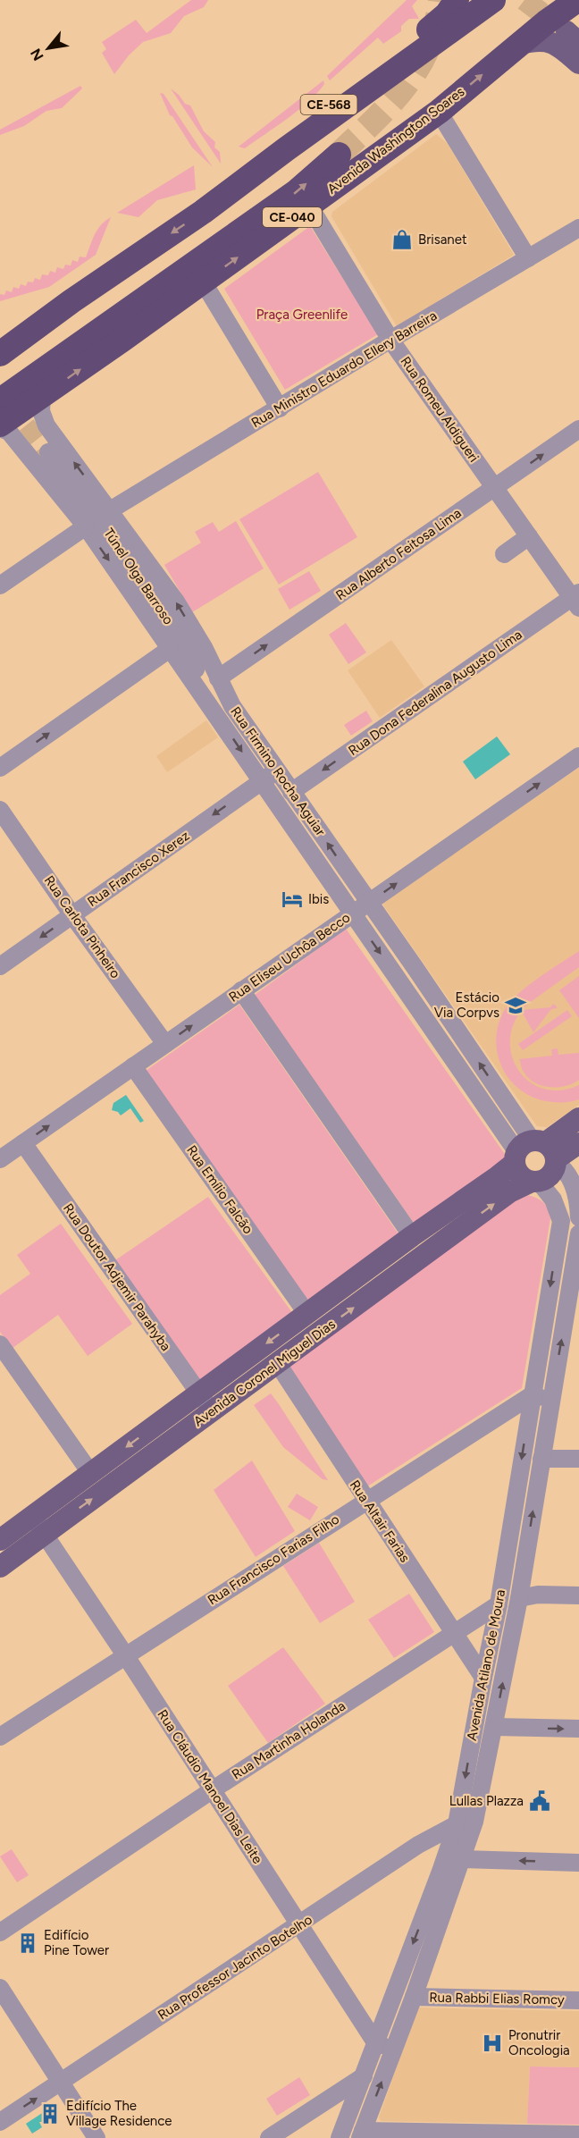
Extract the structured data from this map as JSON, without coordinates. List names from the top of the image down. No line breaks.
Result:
{"streets":{"highway":["CE-568","Avenida Washington Soares","CE-040"],"main road":["Avenida Coronel Miguel Dias"],"street":["Rua Ministro Eduardo Ellery Barreira","Rua Romeu Aldigueri","Rua Alberto Feitosa Lima","Túnel Olga Barroso","Rua Dona Federalina Augusto Lima","Rua Firmino Rocha Aguiar","Rua Francisco Xerez","Rua Carlota Pinheiro","Rua Eliseu Uchôa Becco","Rua Emílio Falcão","Rua Doutor Adjemir Parahyba","Rua Altair Farias","Rua Francisco Farias Filho","Avenida Atilano de Moura","Rua Martinha Holanda","Rua Cláudio Manoel Dias Leite","Rua Professor Jacinto Botelho","Rua Rabbi Elias Romcy"]},"crossings":[["Avenida Washington Soares","Rua Romeu Aldigueri"],["Avenida Washington Soares","Rua Firmino Rocha Aguiar"],["Rua Ministro Eduardo Ellery Barreira","Rua Romeu Aldigueri"],["Rua Ministro Eduardo Ellery Barreira","Rua Firmino Rocha Aguiar"],["Rua Romeu Aldigueri","Rua Alberto Feitosa Lima"],["Rua Romeu Aldigueri","Rua Dona Federalina Augusto Lima"],["Rua Alberto Feitosa Lima","Rua Firmino Rocha Aguiar"],["Túnel Olga Barroso","Rua Firmino Rocha Aguiar"],["Rua Dona Federalina Augusto Lima","Rua Firmino Rocha Aguiar"],["Rua Firmino Rocha Aguiar","Rua Francisco Xerez"],["Rua Firmino Rocha Aguiar","Rua Eliseu Uchôa Becco"],["Rua Firmino Rocha Aguiar","Avenida Coronel Miguel Dias"],["Rua Francisco Xerez","Rua Carlota Pinheiro"],["Rua Carlota Pinheiro","Rua Eliseu Uchôa Becco"],["Rua Eliseu Uchôa Becco","Rua Emílio Falcão"],["Rua Eliseu Uchôa Becco","Rua Doutor Adjemir Parahyba"],["Rua Emílio Falcão","Avenida Coronel Miguel Dias"],["Rua Doutor Adjemir Parahyba","Avenida Coronel Miguel Dias"],["Avenida Coronel Miguel Dias","Rua Altair Farias"],["Avenida Coronel Miguel Dias","Avenida Atilano de Moura"],["Avenida Coronel Miguel Dias","Rua Cláudio Manoel Dias Leite"],["Rua Altair Farias","Rua Francisco Farias Filho"],["Rua Altair Farias","Avenida Atilano de Moura"],["Rua Altair Farias","Rua Martinha Holanda"],["Rua Francisco Farias Filho","Avenida Atilano de Moura"],["Rua Francisco Farias Filho","Rua Cláudio Manoel Dias Leite"],["Avenida Atilano de Moura","Rua Martinha Holanda"],["Avenida Atilano de Moura","Rua Cláudio Manoel Dias Leite"],["Avenida Atilano de Moura","Rua Professor Jacinto Botelho"],["Avenida Atilano de Moura","Rua Rabbi Elias Romcy"],["Rua Martinha Holanda","Rua Cláudio Manoel Dias Leite"],["Rua Cláudio Manoel Dias Leite","Rua Professor Jacinto Botelho"]],"one_way":["Rua Alberto Feitosa Lima","Rua Dona Federalina Augusto Lima","Rua Francisco Xerez","Rua Eliseu Uchôa Becco"],"parks":["Praça Greenlife"],"places":{"shop":["Brisanet"],"hotel":["Ibis"],"school or university":["Estácio Via Corpvs"],"public building":["Lullas Plazza"],"building":["Edifício Pine Tower","Edifício The Village Residence"],"hospital":["Pronutrir Oncologia"]},"north":"bottom left"}
